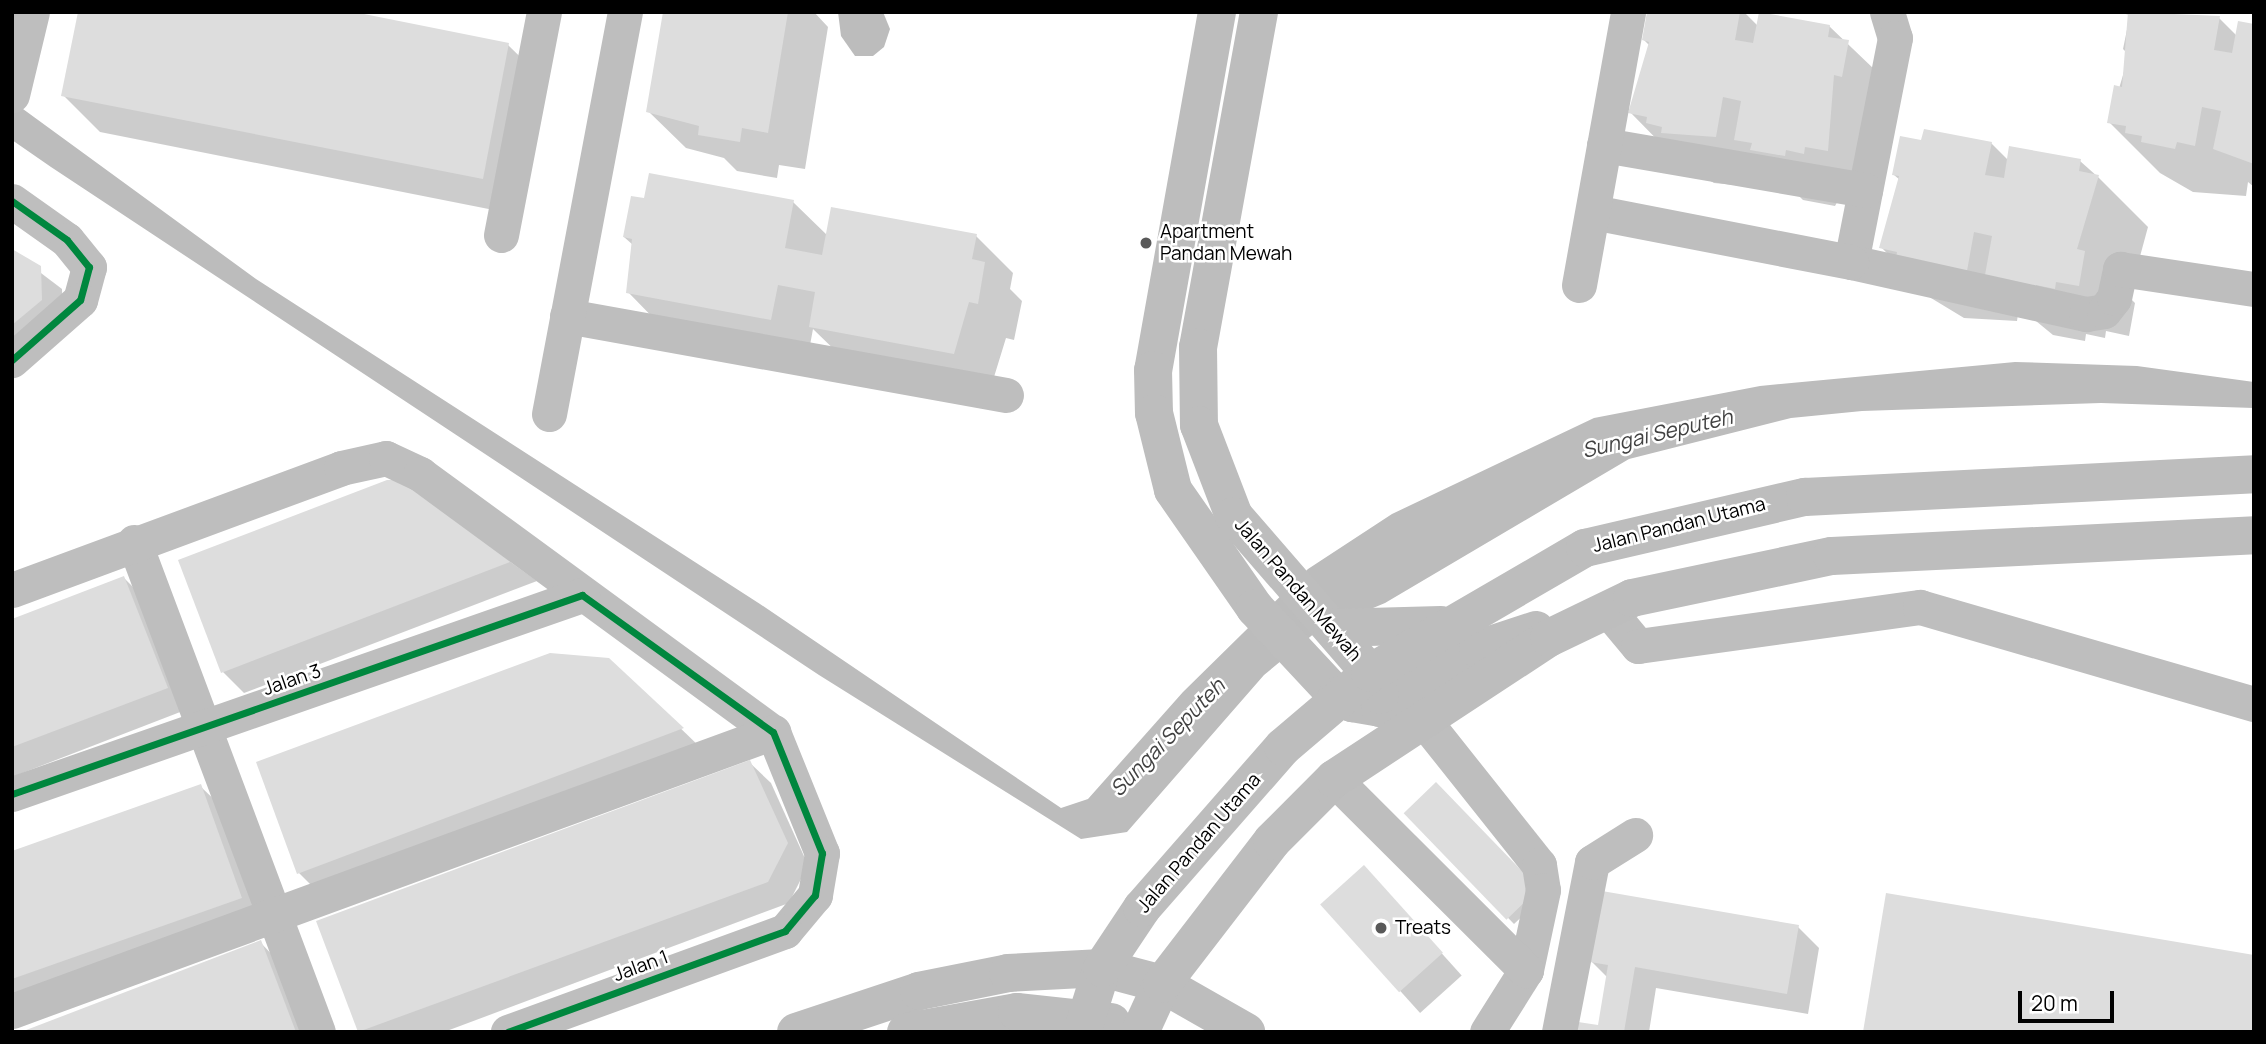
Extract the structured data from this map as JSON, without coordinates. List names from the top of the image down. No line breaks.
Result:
{"streets":{"main road":["Jalan Pandan Utama","Jalan Pandan Mewah"],"street":["Jalan 3","Jalan 1"]},"crossings":[["Jalan Pandan Utama","Jalan Pandan Mewah"]],"water":["Sungai Seputeh"],"places":["Apartment Pandan Mewah","Treats"],"scale_bar":"20 m"}
